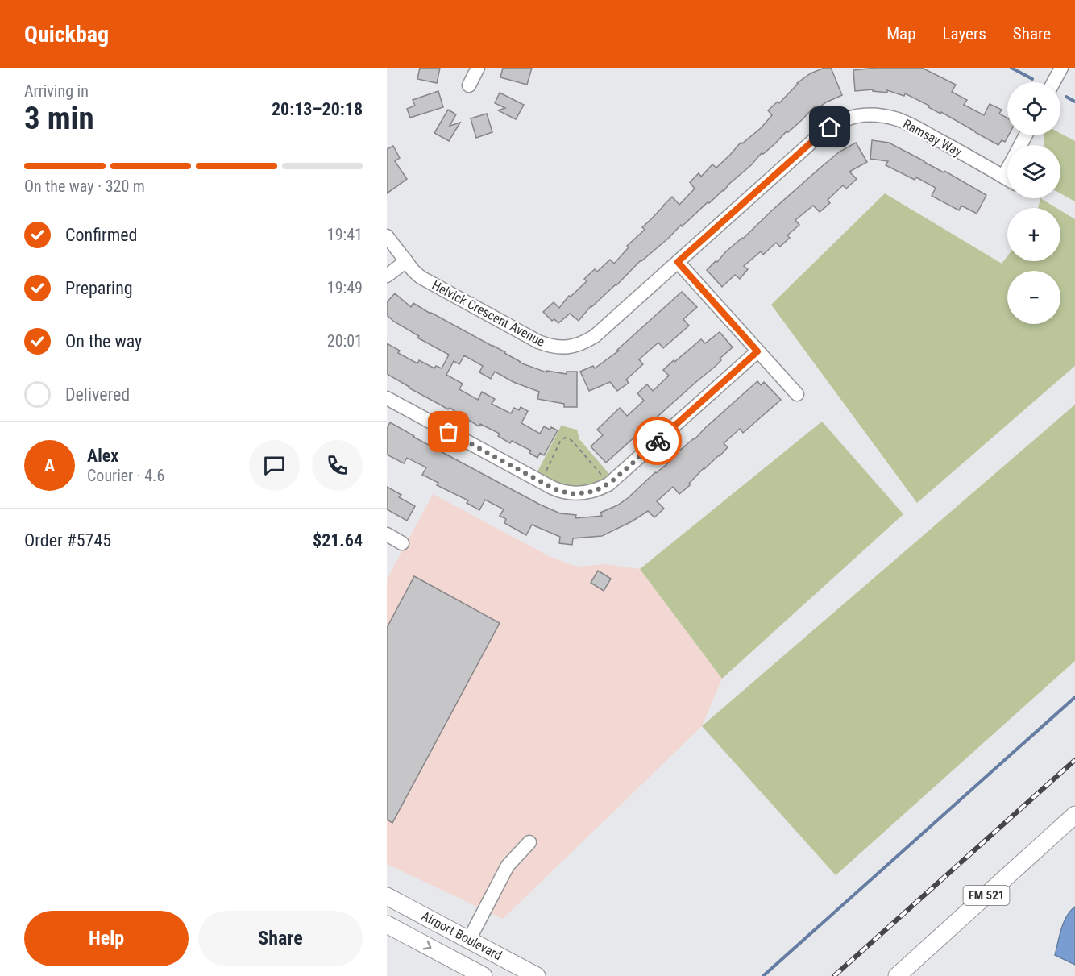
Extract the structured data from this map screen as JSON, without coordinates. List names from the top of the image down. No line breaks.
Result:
{"streets":{"main road":["FM 521","Airport Boulevard"],"street":["Ramsay Way","Helvick Crescent Avenue"]},"crossings":[["Ramsay Way","Helvick Crescent Avenue"]],"page":{"header":"Quickbag","nav":["Map","Layers","Share"],"heading":["3 min","Arriving in","20:13–20:18"],"panel":["Alex","Courier · 4.6","Order #5745","$21.64"],"map_buttons":["+","−"],"bar":"On the way · 320 m","list":[["Confirmed","19:41"],["Preparing","19:49"],["On the way","20:01"],"Delivered"],"round":"A","buttons":["Help","Share"]}}
